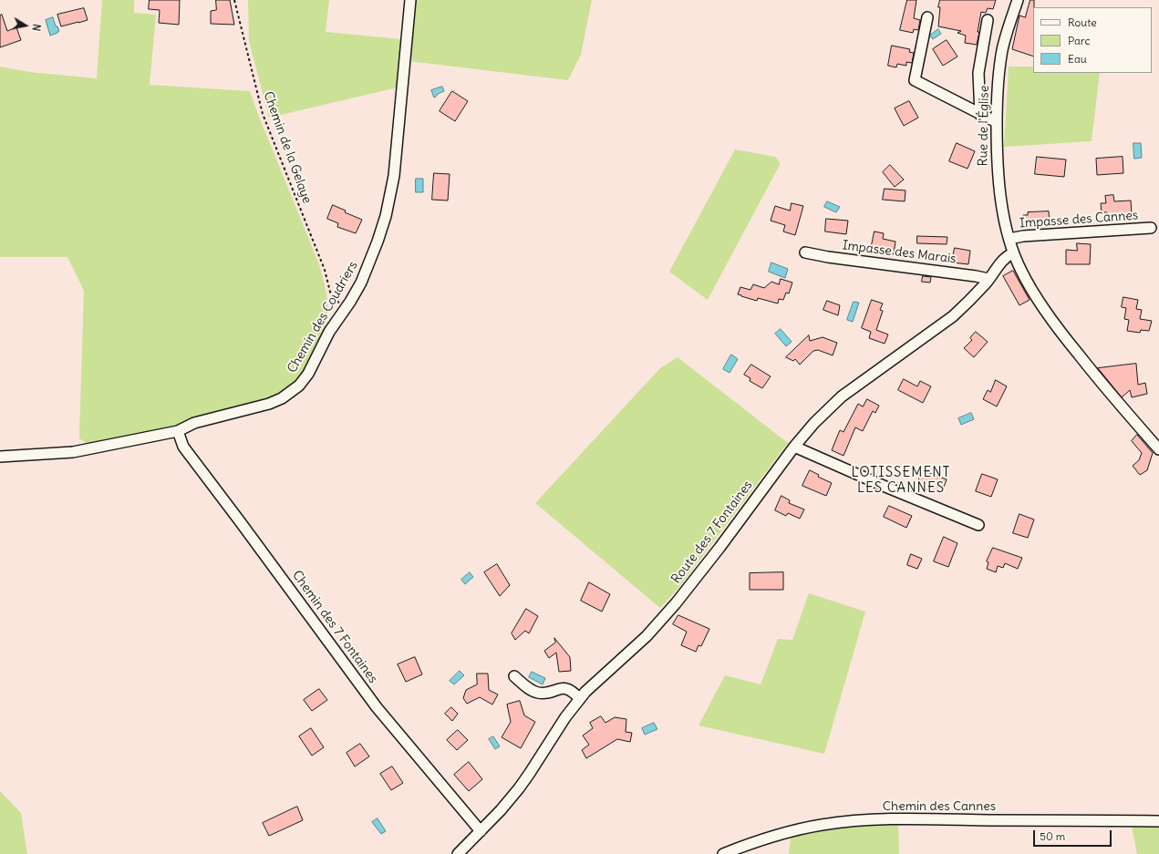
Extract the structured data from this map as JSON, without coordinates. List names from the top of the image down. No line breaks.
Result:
{"streets":{"street":["Rue de l'Église","Impasse des Cannes","Impasse des Marais","Chemin des Coudriers","Route des 7 Fontaines","Chemin des 7 Fontaines","Chemin des Cannes"],"path":["Chemin de la Gelaye"]},"crossings":[["Rue de l'Église","Impasse des Cannes"],["Rue de l'Église","Route des 7 Fontaines"],["Impasse des Marais","Route des 7 Fontaines"],["Chemin des Coudriers","Chemin des 7 Fontaines"],["Route des 7 Fontaines","Chemin des 7 Fontaines"]],"districts":["LOTISSEMENT LES CANNES"],"legend":["Route","Parc","Eau"],"scale_bar":"50 m","north":"right"}
